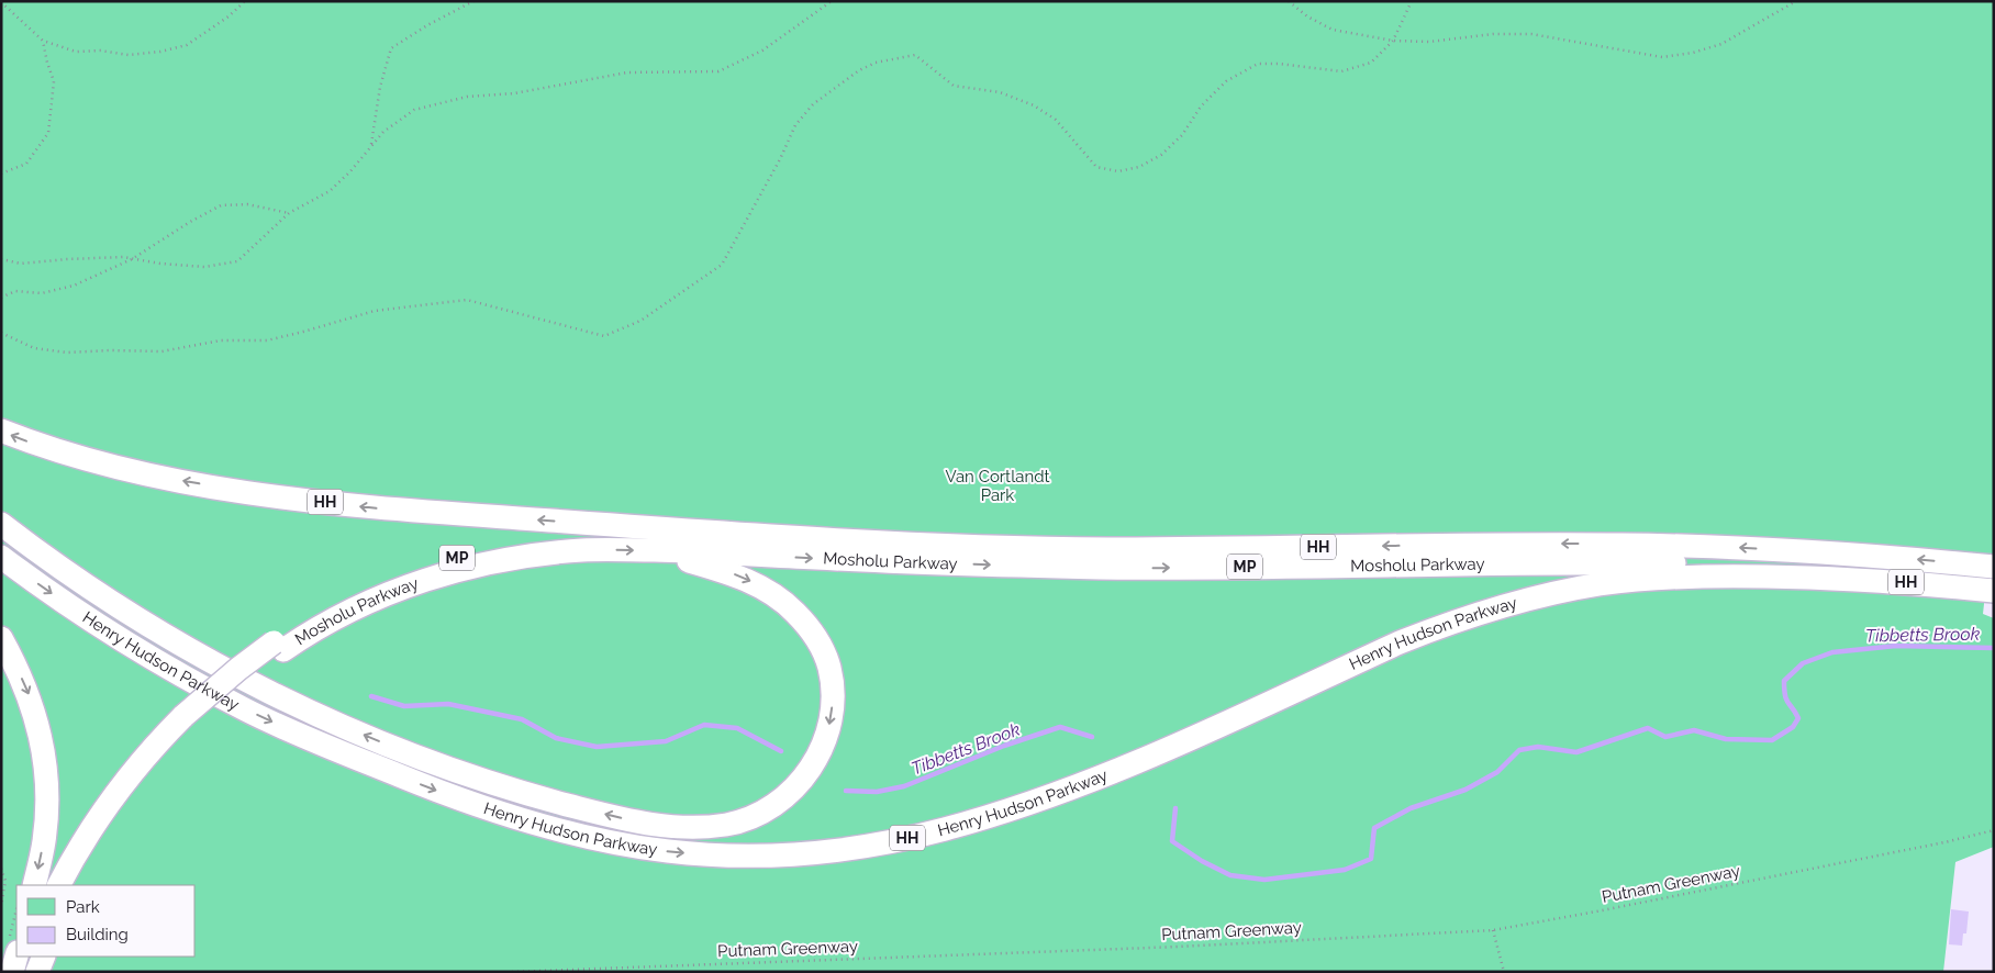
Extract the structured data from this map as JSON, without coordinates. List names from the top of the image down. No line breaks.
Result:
{"streets":{"highway":["HH","MP","Mosholu Parkway","Henry Hudson Parkway"],"path":["Putnam Greenway"]},"crossings":[["HH","Mosholu Parkway"],["Mosholu Parkway","Henry Hudson Parkway"]],"water":["Tibbetts Brook"],"parks":["Van Cortlandt Park"],"legend":["Park","Building"]}
